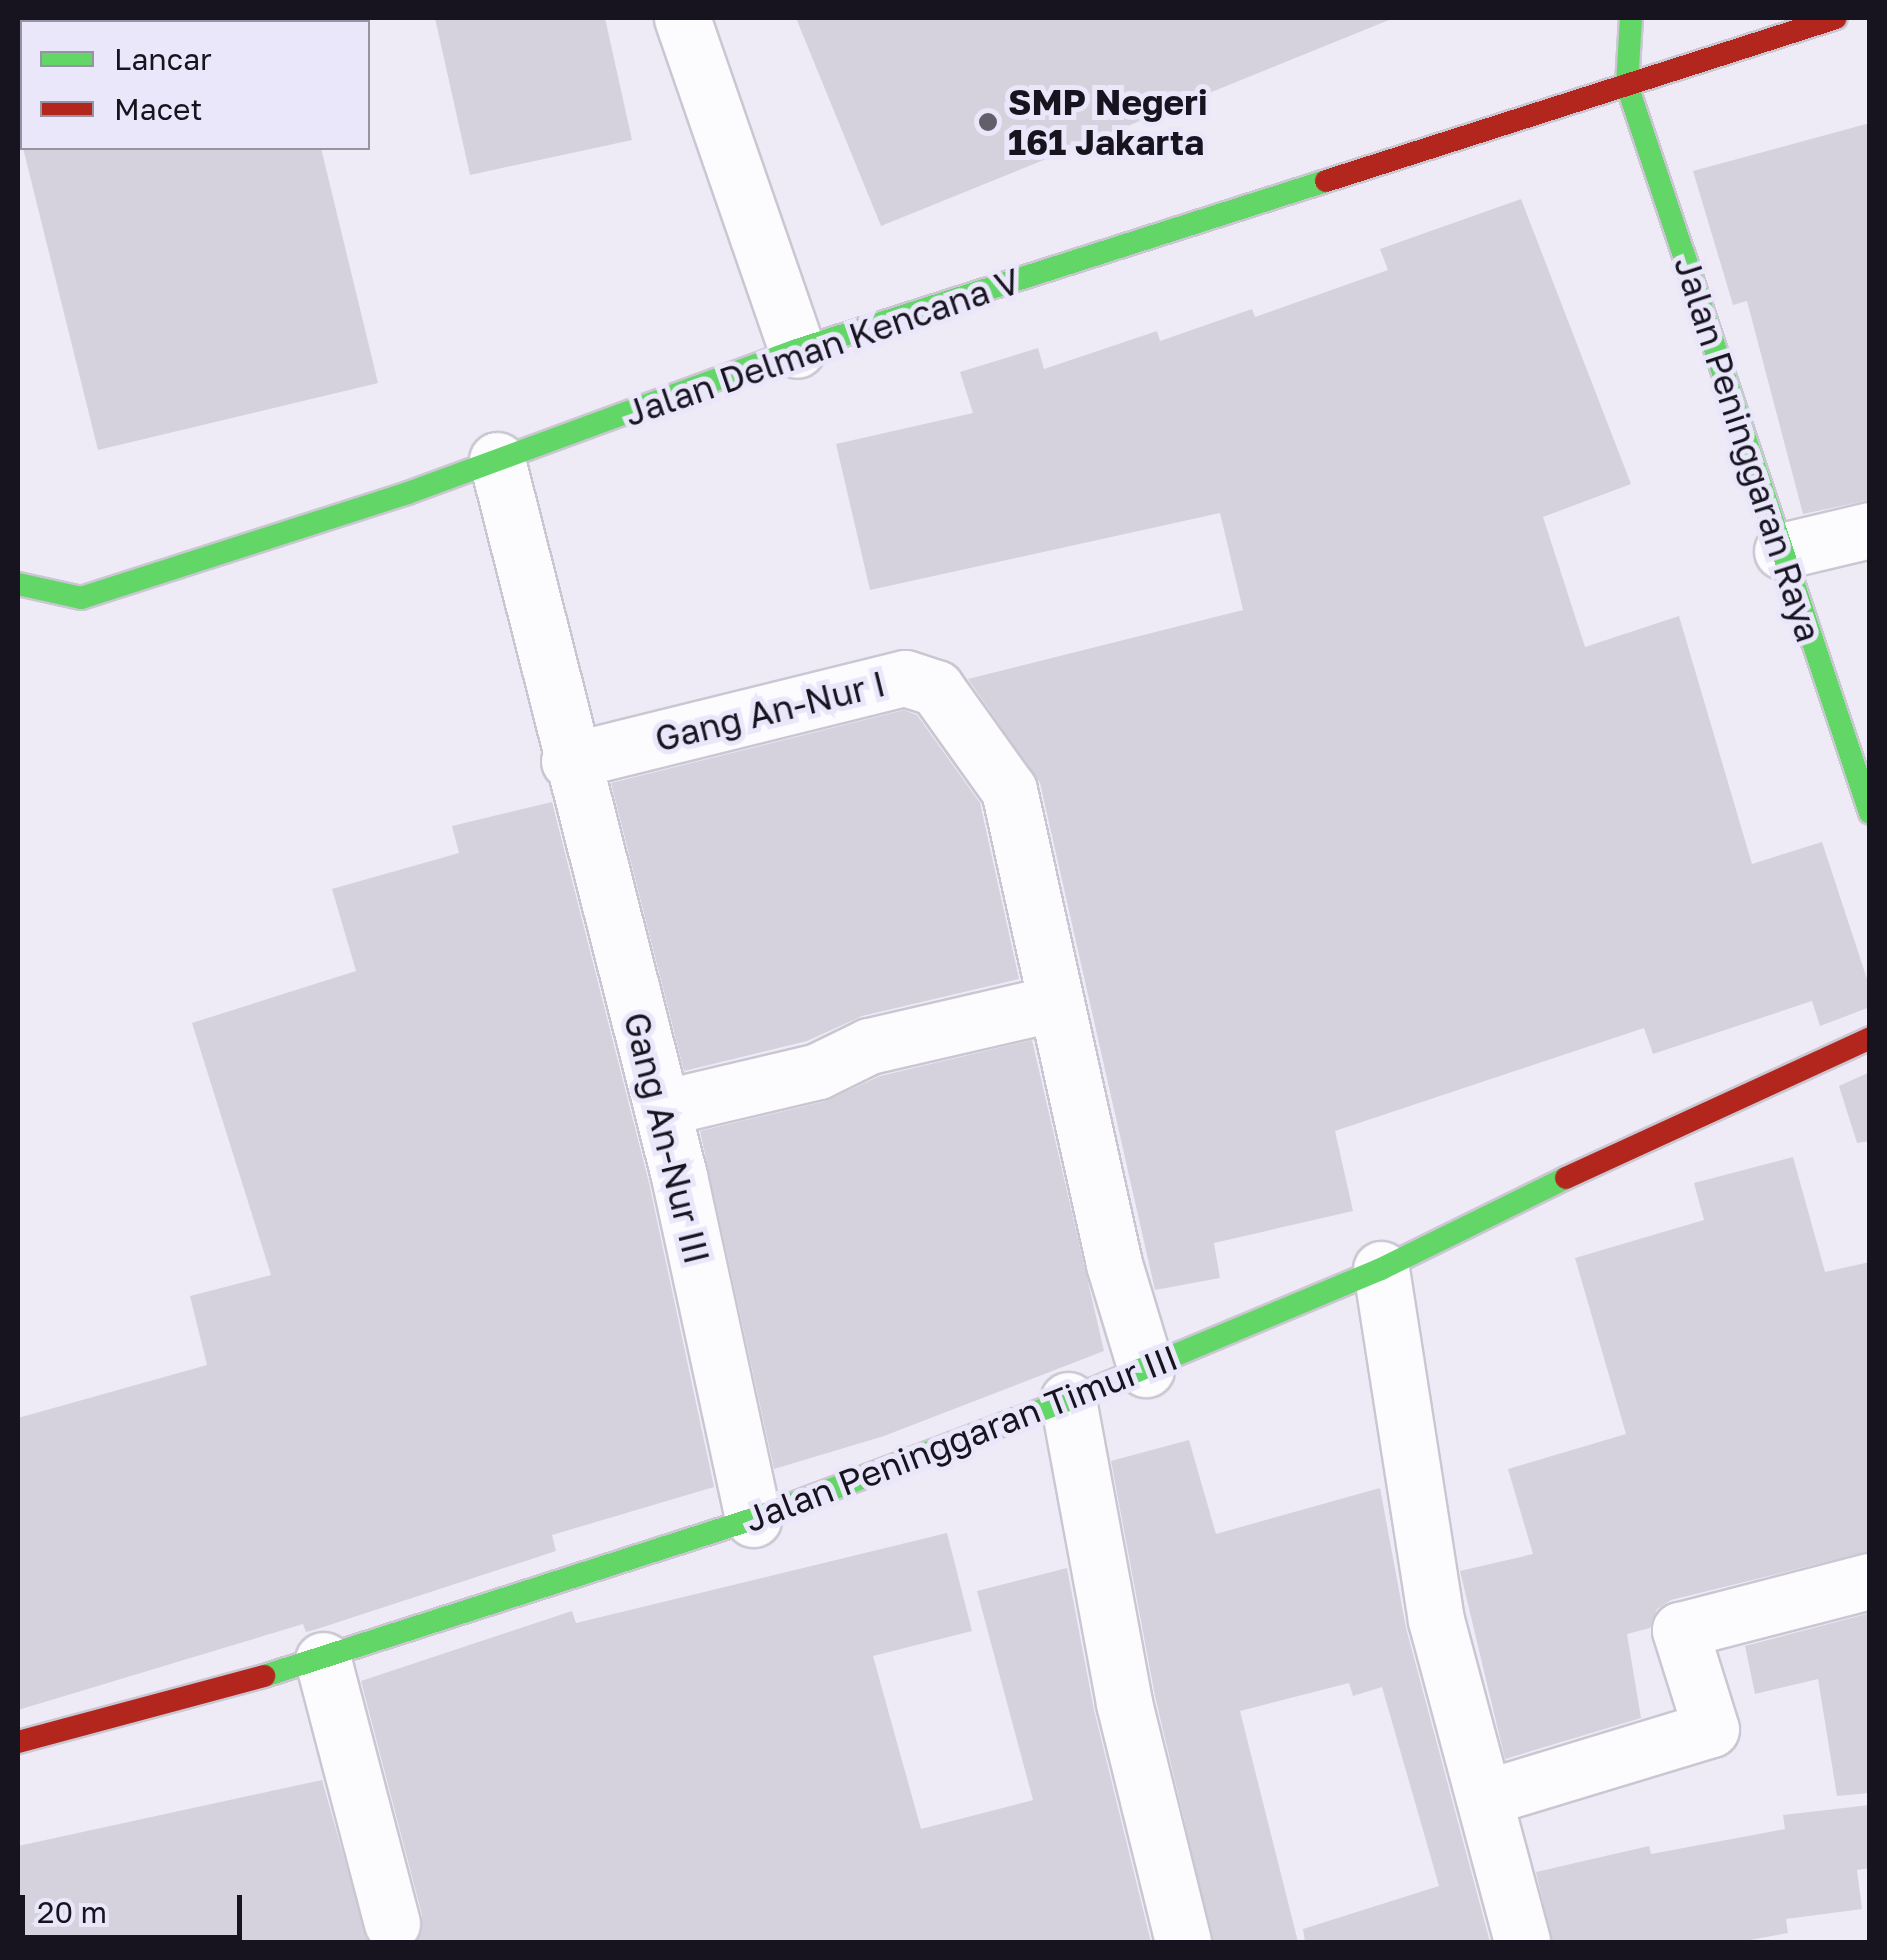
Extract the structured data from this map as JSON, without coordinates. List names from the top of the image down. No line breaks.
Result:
{"streets":{"street":["Jalan Delman Kencana V","Jalan Peninggaran Raya","Gang An-Nur I","Gang An-Nur III","Jalan Peninggaran Timur III"]},"crossings":[["Jalan Delman Kencana V","Jalan Peninggaran Raya"],["Gang An-Nur I","Gang An-Nur III"],["Gang An-Nur I","Jalan Peninggaran Timur III"],["Gang An-Nur III","Jalan Peninggaran Timur III"]],"places":["SMP Negeri 161 Jakarta"],"legend":["Lancar","Macet"],"scale_bar":"20 m"}
